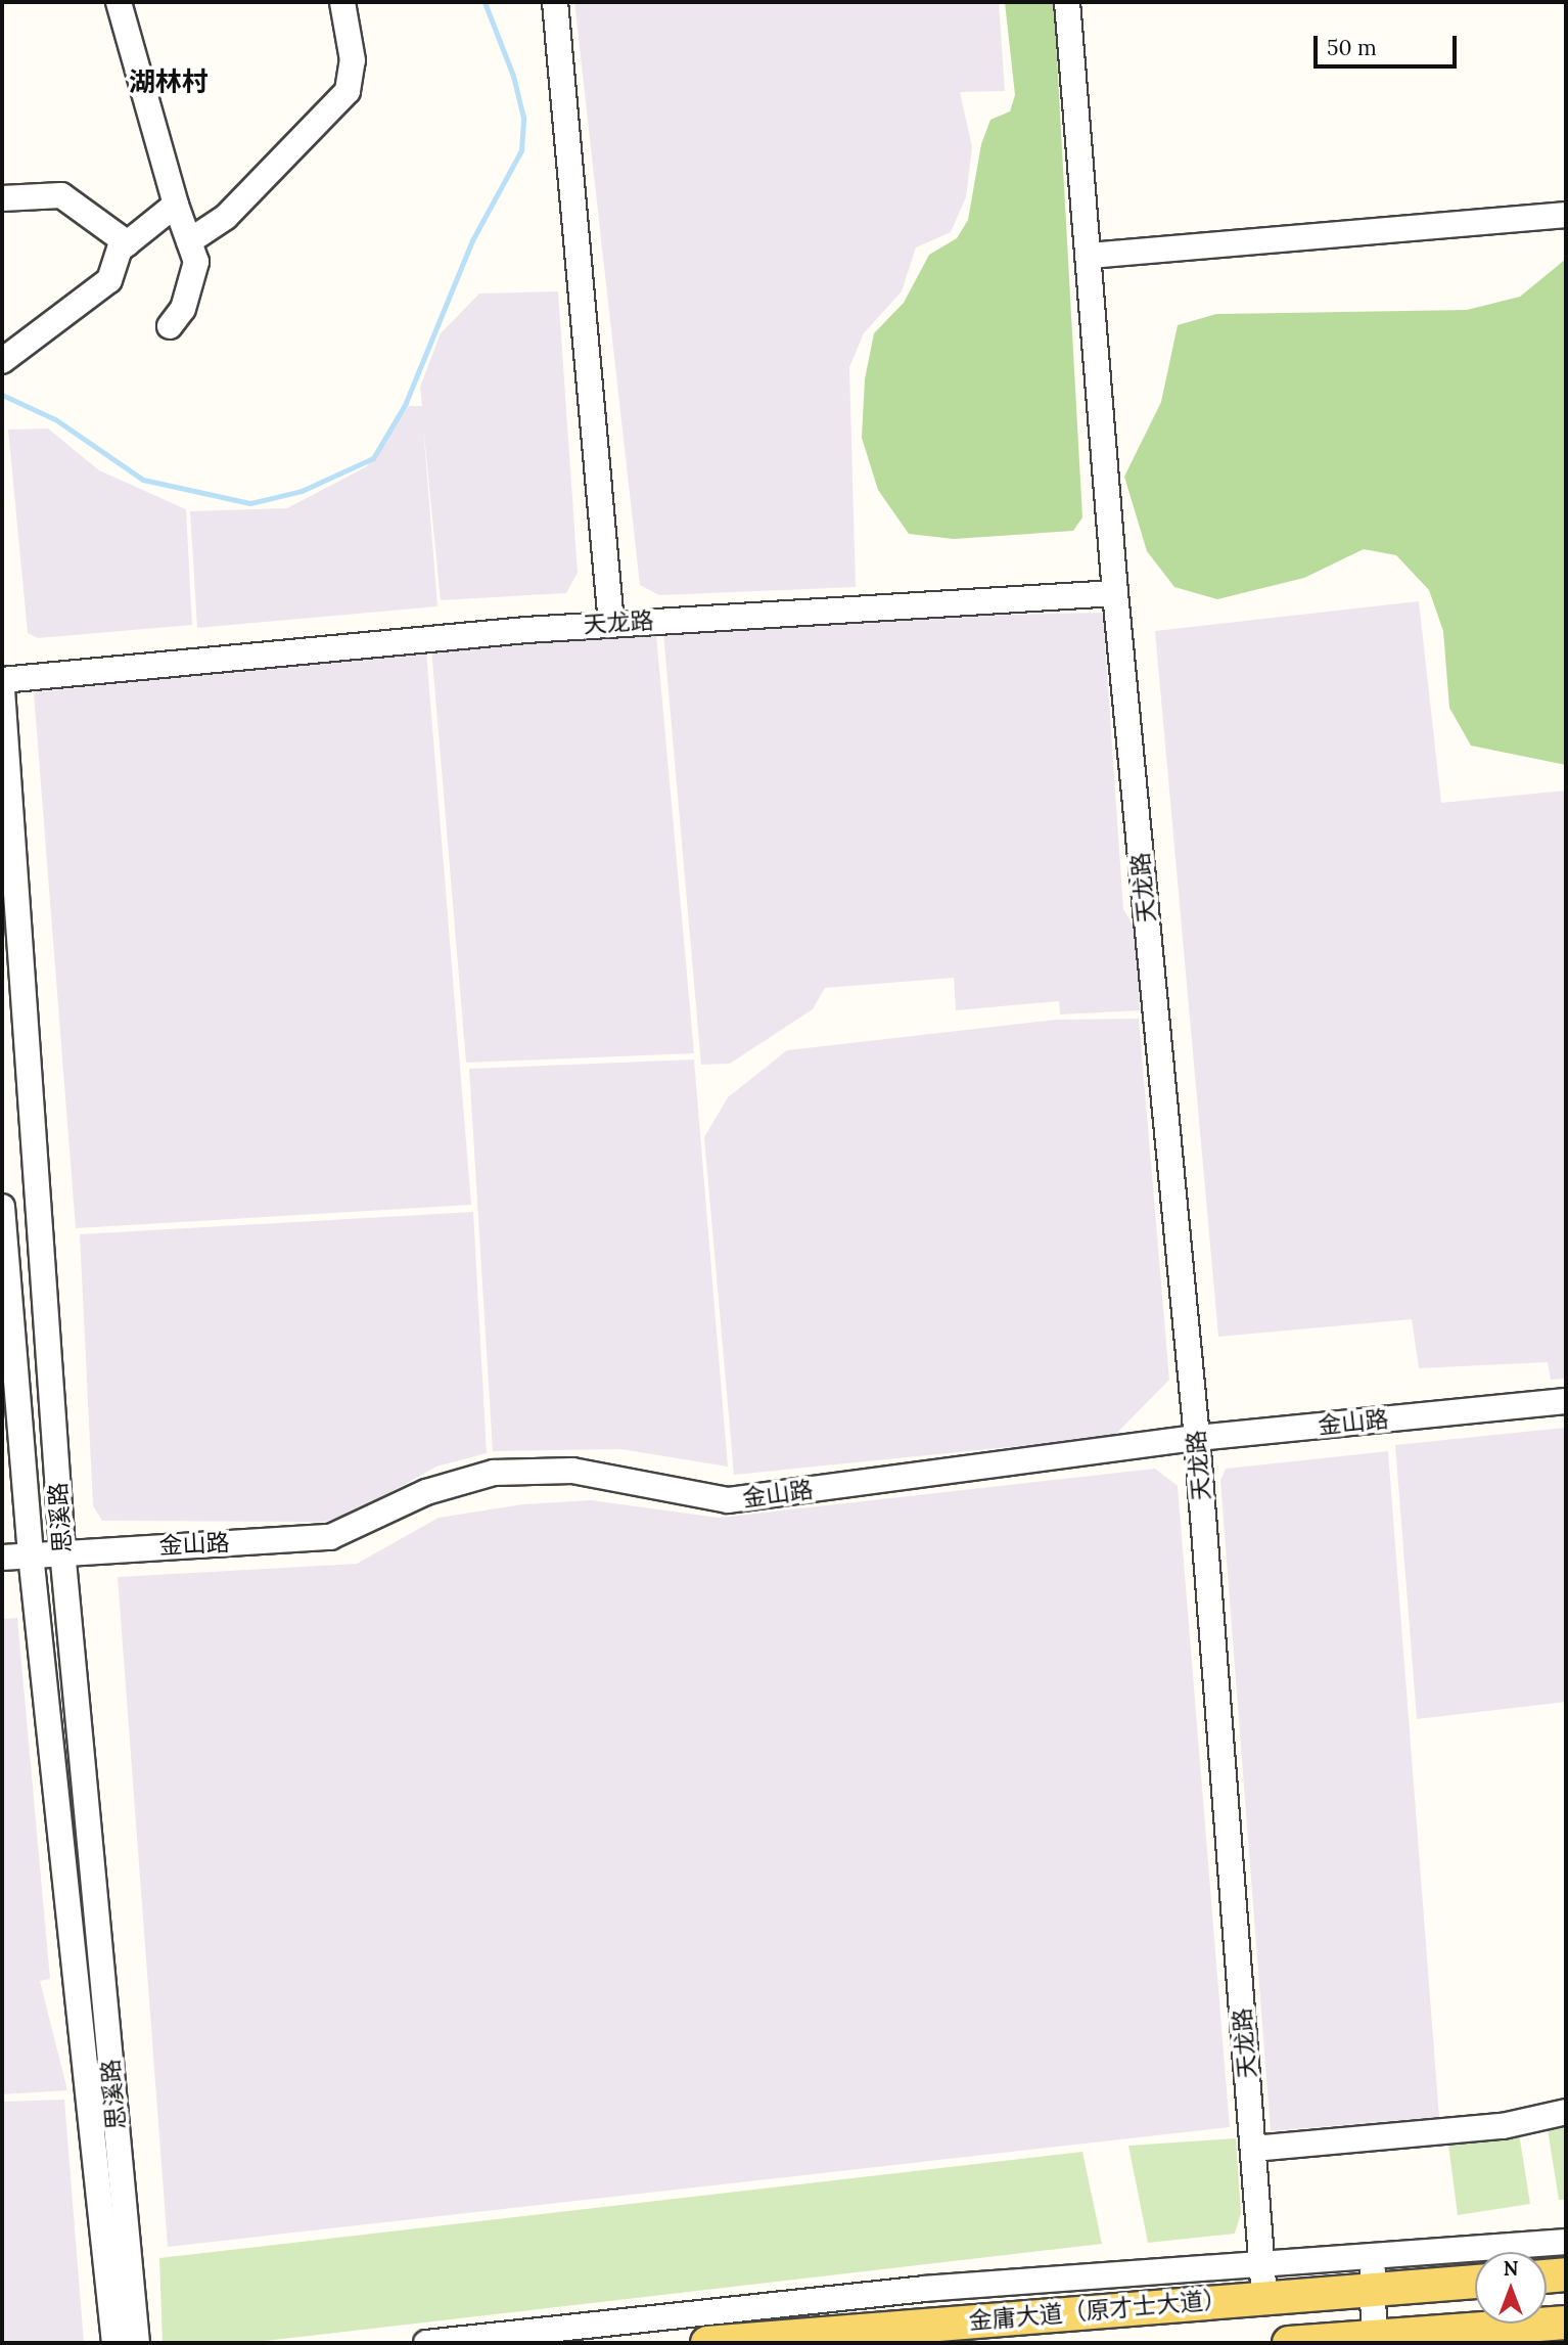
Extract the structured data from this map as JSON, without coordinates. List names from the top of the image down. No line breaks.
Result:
{"streets":{"main road":["金庸大道（原才士大道）"],"street":["天龙路","金山路","思溪路"]},"crossings":[["天龙路","金山路"],["天龙路","金庸大道（原才士大道）"],["金山路","思溪路"]],"districts":["湖林村"],"scale_bar":"50 m","north":"top"}
